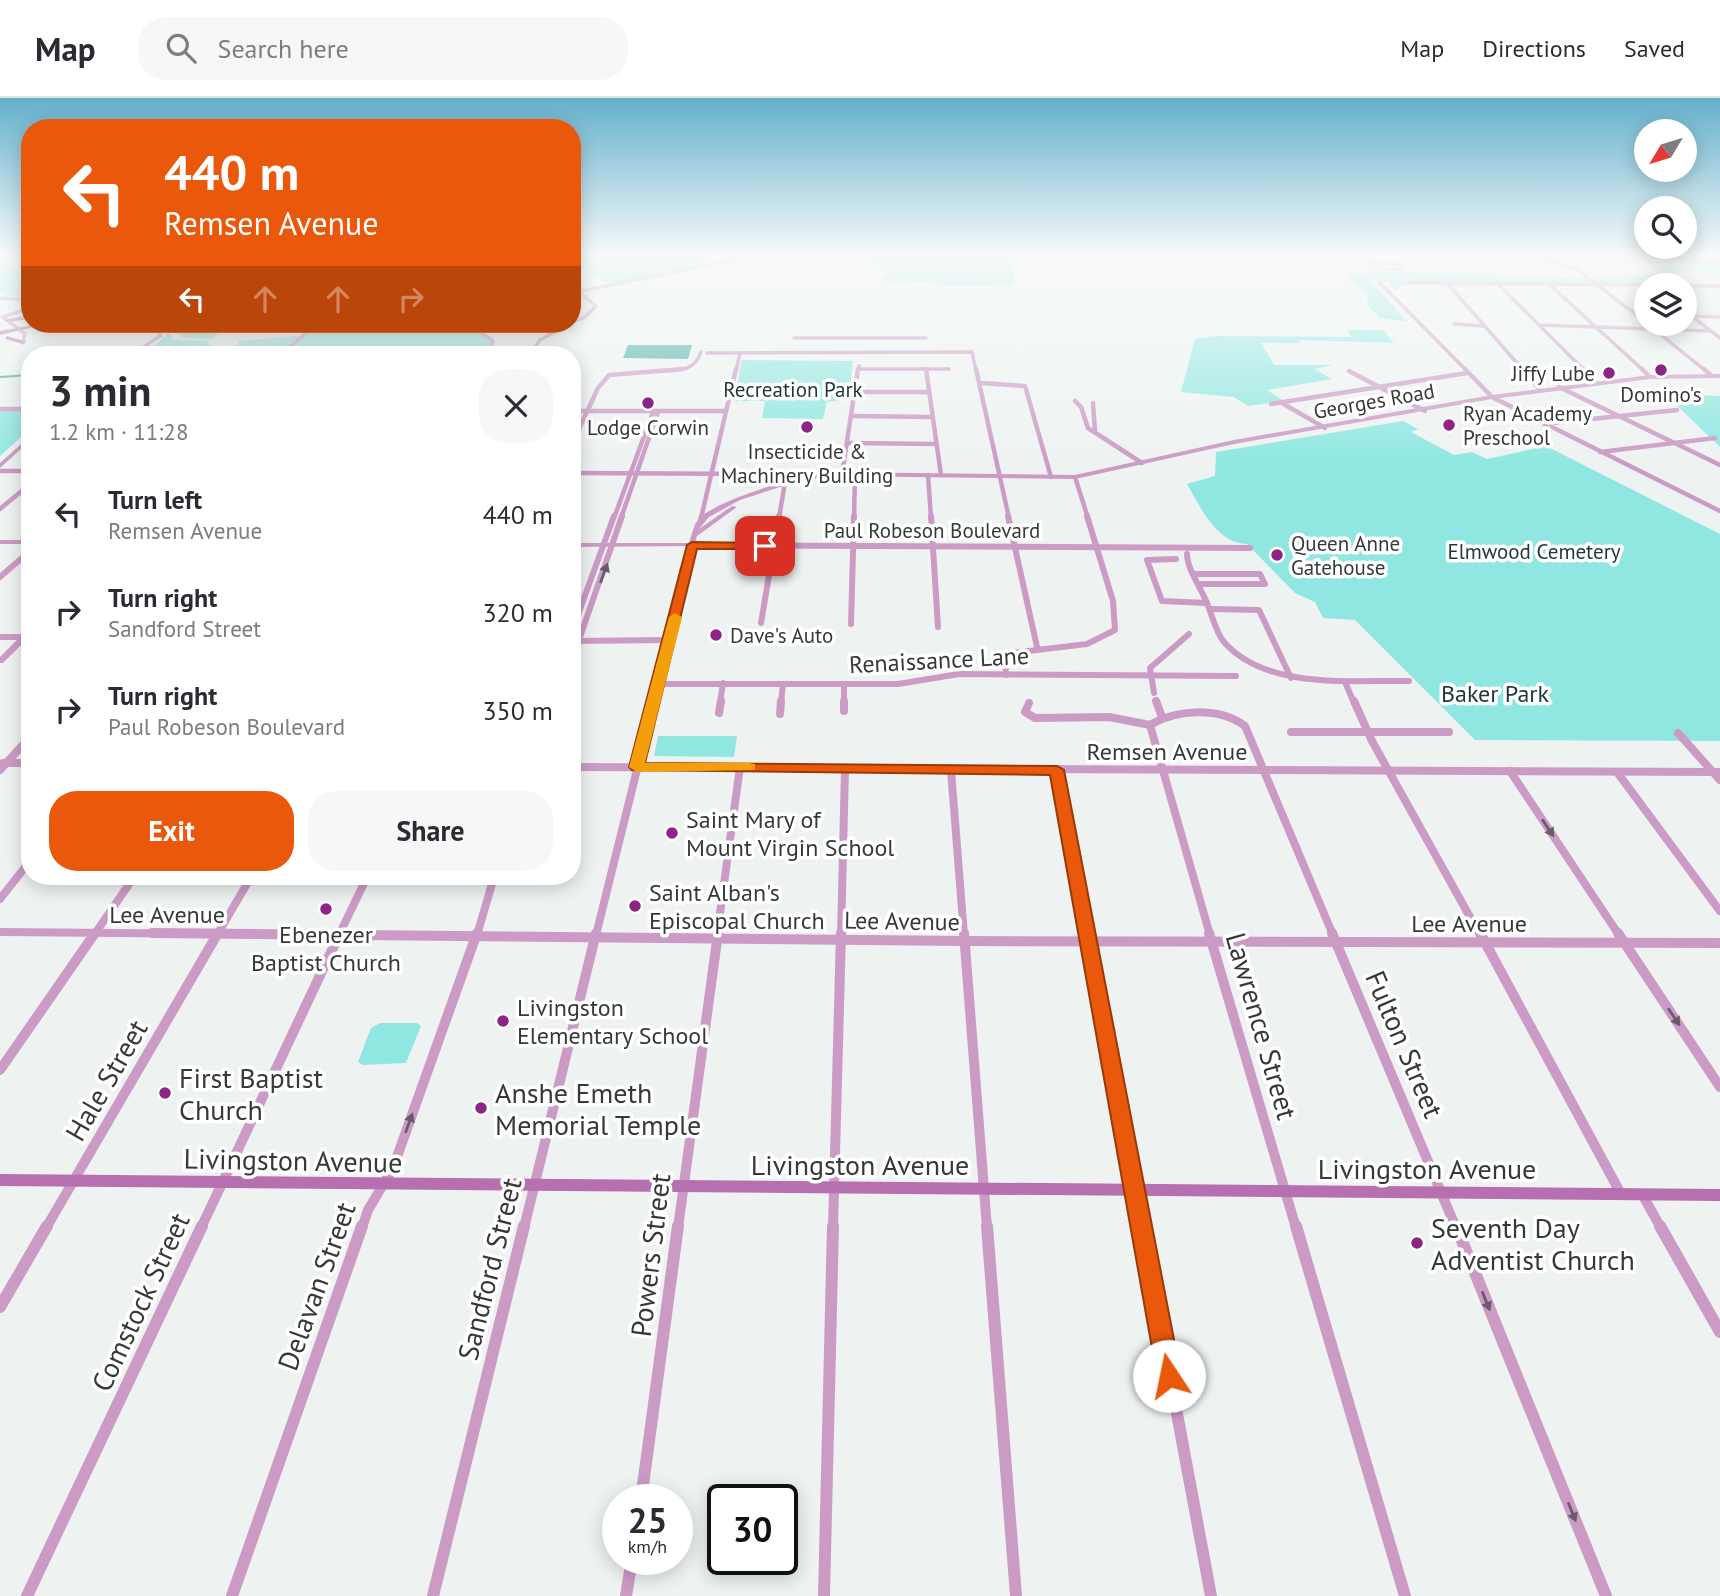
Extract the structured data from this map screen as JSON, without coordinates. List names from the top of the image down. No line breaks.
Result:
{"streets":{"main road":["Livingston Avenue"],"street":["Georges Road","Paul Robeson Boulevard","Renaissance Lane","Remsen Avenue","Lee Avenue","Lawrence Street","Fulton Street","Hale Street","Powers Street","Sandford Street","Delavan Street","Comstock Street"]},"crossings":[["Paul Robeson Boulevard","Sandford Street"],["Renaissance Lane","Sandford Street"],["Remsen Avenue","Lawrence Street"],["Remsen Avenue","Fulton Street"],["Remsen Avenue","Powers Street"],["Remsen Avenue","Sandford Street"],["Lee Avenue","Lawrence Street"],["Lee Avenue","Fulton Street"],["Lee Avenue","Hale Street"],["Lee Avenue","Powers Street"],["Lee Avenue","Sandford Street"],["Lee Avenue","Delavan Street"],["Lee Avenue","Comstock Street"],["Lawrence Street","Livingston Avenue"],["Fulton Street","Livingston Avenue"],["Hale Street","Livingston Avenue"],["Livingston Avenue","Powers Street"],["Livingston Avenue","Sandford Street"],["Livingston Avenue","Delavan Street"],["Livingston Avenue","Comstock Street"]],"one_way":["Fulton Street","Delavan Street"],"parks":["Recreation Park","Elmwood Cemetery","Baker Park"],"places":["Domino's","Jiffy Lube","Lodge Corwin","Ryan Academy Preschool","Insecticide & Machinery Building","Queen Anne Gatehouse","Dave's Auto","Saint Mary of Mount Virgin School","Saint Alban's Episcopal Church","Ebenezer Baptist Church","Livingston Elementary School","First Baptist Church","Anshe Emeth Memorial Temple","Seventh Day Adventist Church"],"north":"bottom left","page":{"header":"Map","search":"Search here","nav":["Map","Directions","Saved"],"turn":["440 m","Remsen Avenue"],"heading":["3 min","1.2 km · 11:28"],"list":[{"name":"Turn left","note":"Remsen Avenue","value":"440 m"},{"name":"Turn right","note":"Sandford Street","value":"320 m"},{"name":"Turn right","note":"Paul Robeson Boulevard","value":"350 m"}],"buttons":["Exit","Share"],"speed":"25 km/h","limit":"30"}}
